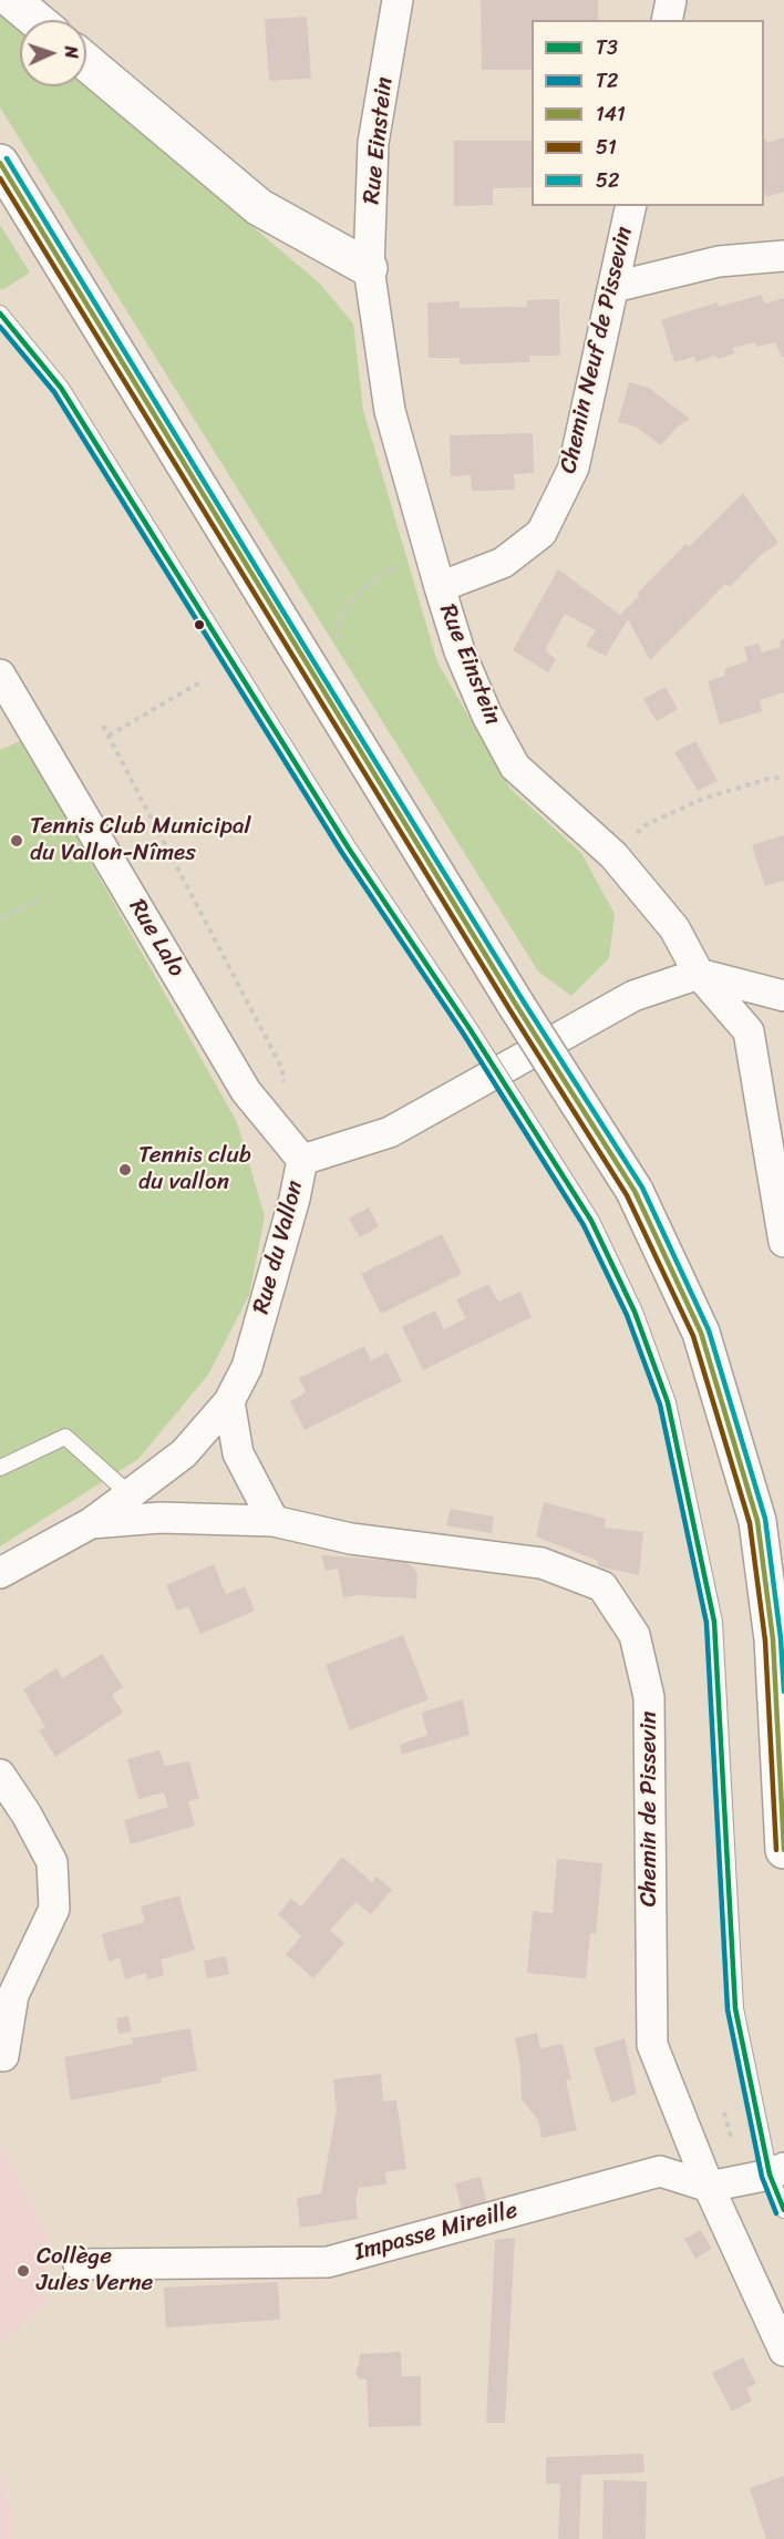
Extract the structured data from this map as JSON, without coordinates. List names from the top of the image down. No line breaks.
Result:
{"streets":{"street":["Rue Einstein","Chemin Neuf de Pissevin","Rue Lalo","Rue du Vallon","Chemin de Pissevin","Impasse Mireille"]},"crossings":[["Rue Einstein","Chemin Neuf de Pissevin"],["Rue Einstein","Rue du Vallon"],["Rue Lalo","Rue du Vallon"],["Rue du Vallon","Chemin de Pissevin"],["Chemin de Pissevin","Impasse Mireille"]],"places":["Tennis Club Municipal du Vallon-Nîmes","Tennis club du vallon","Collège Jules Verne"],"lines":["transit line 52","transit line 141","transit line 51","transit line T3","transit line T2"],"legend":["T3","T2","141","51","52"],"north":"right"}
